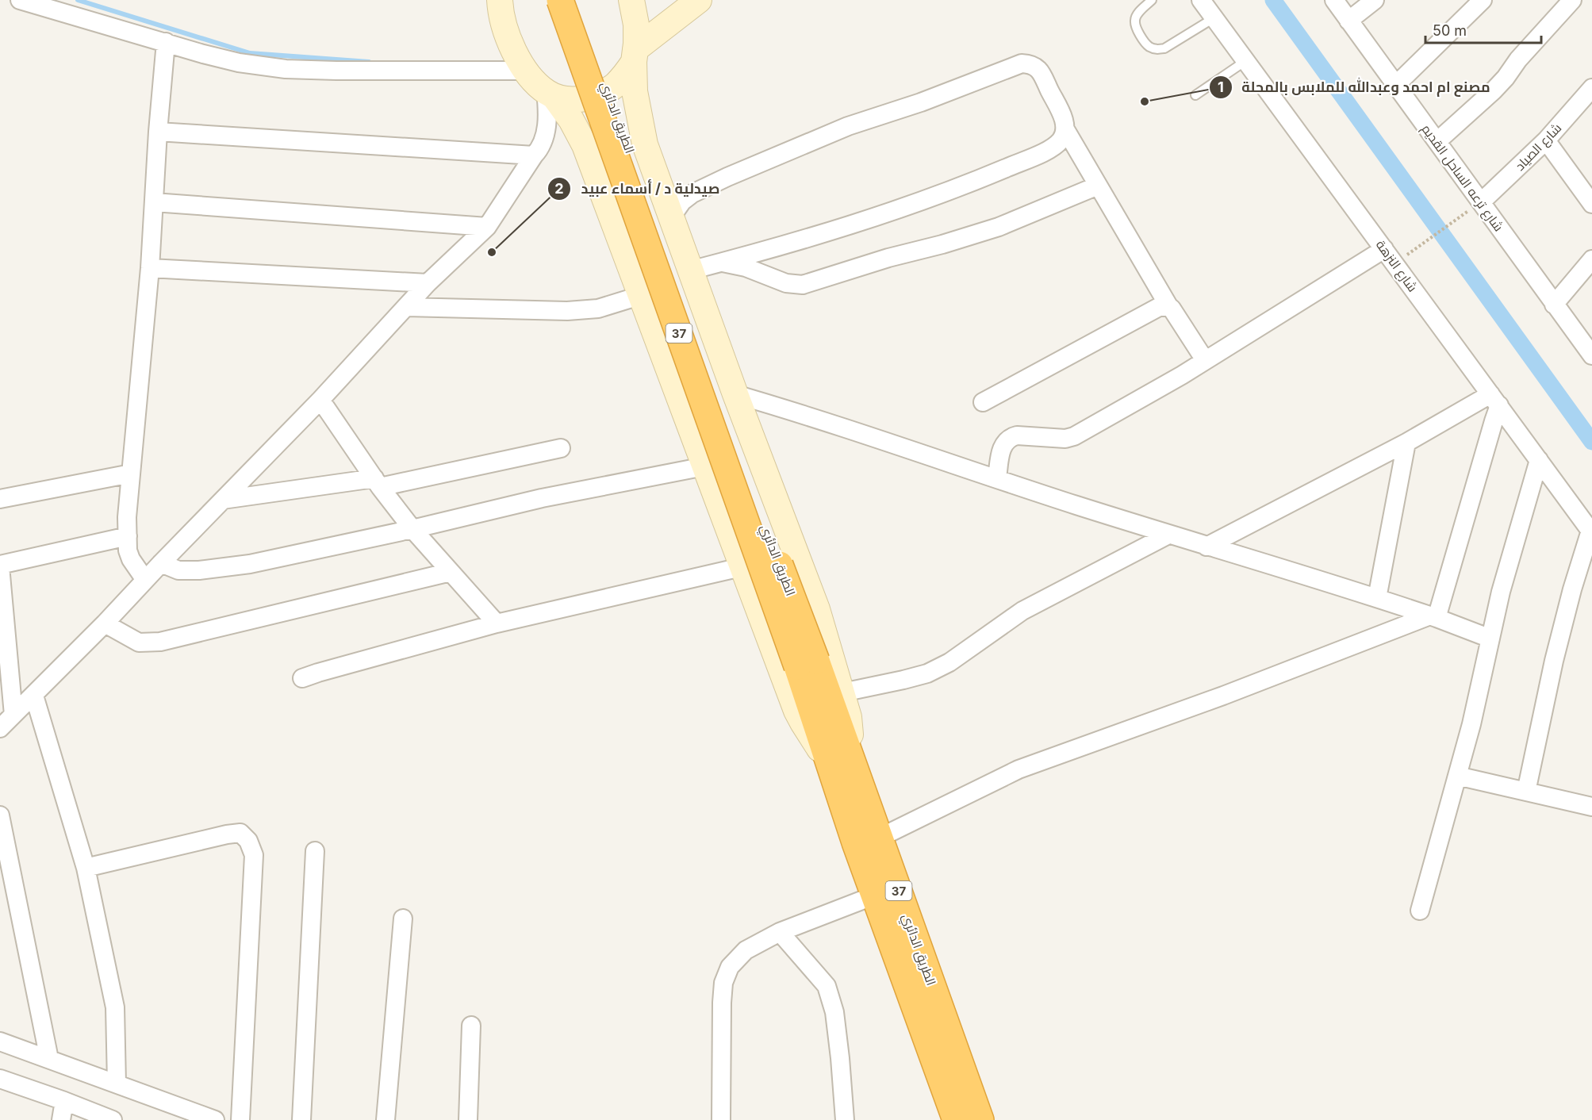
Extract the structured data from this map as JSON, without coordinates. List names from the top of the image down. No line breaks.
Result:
{"streets":{"highway":["الطريق الدائري","37"],"street":["شارع الصياد","شارع ترعه الساحل القديم","شارع النزهة"]},"crossings":[["شارع الصياد","شارع ترعه الساحل القديم"]],"places":["مصنع ام احمد وعبدالله للملابس بالمحلة","صيدلية د / أسماء عبيد"],"scale_bar":"50 m"}
